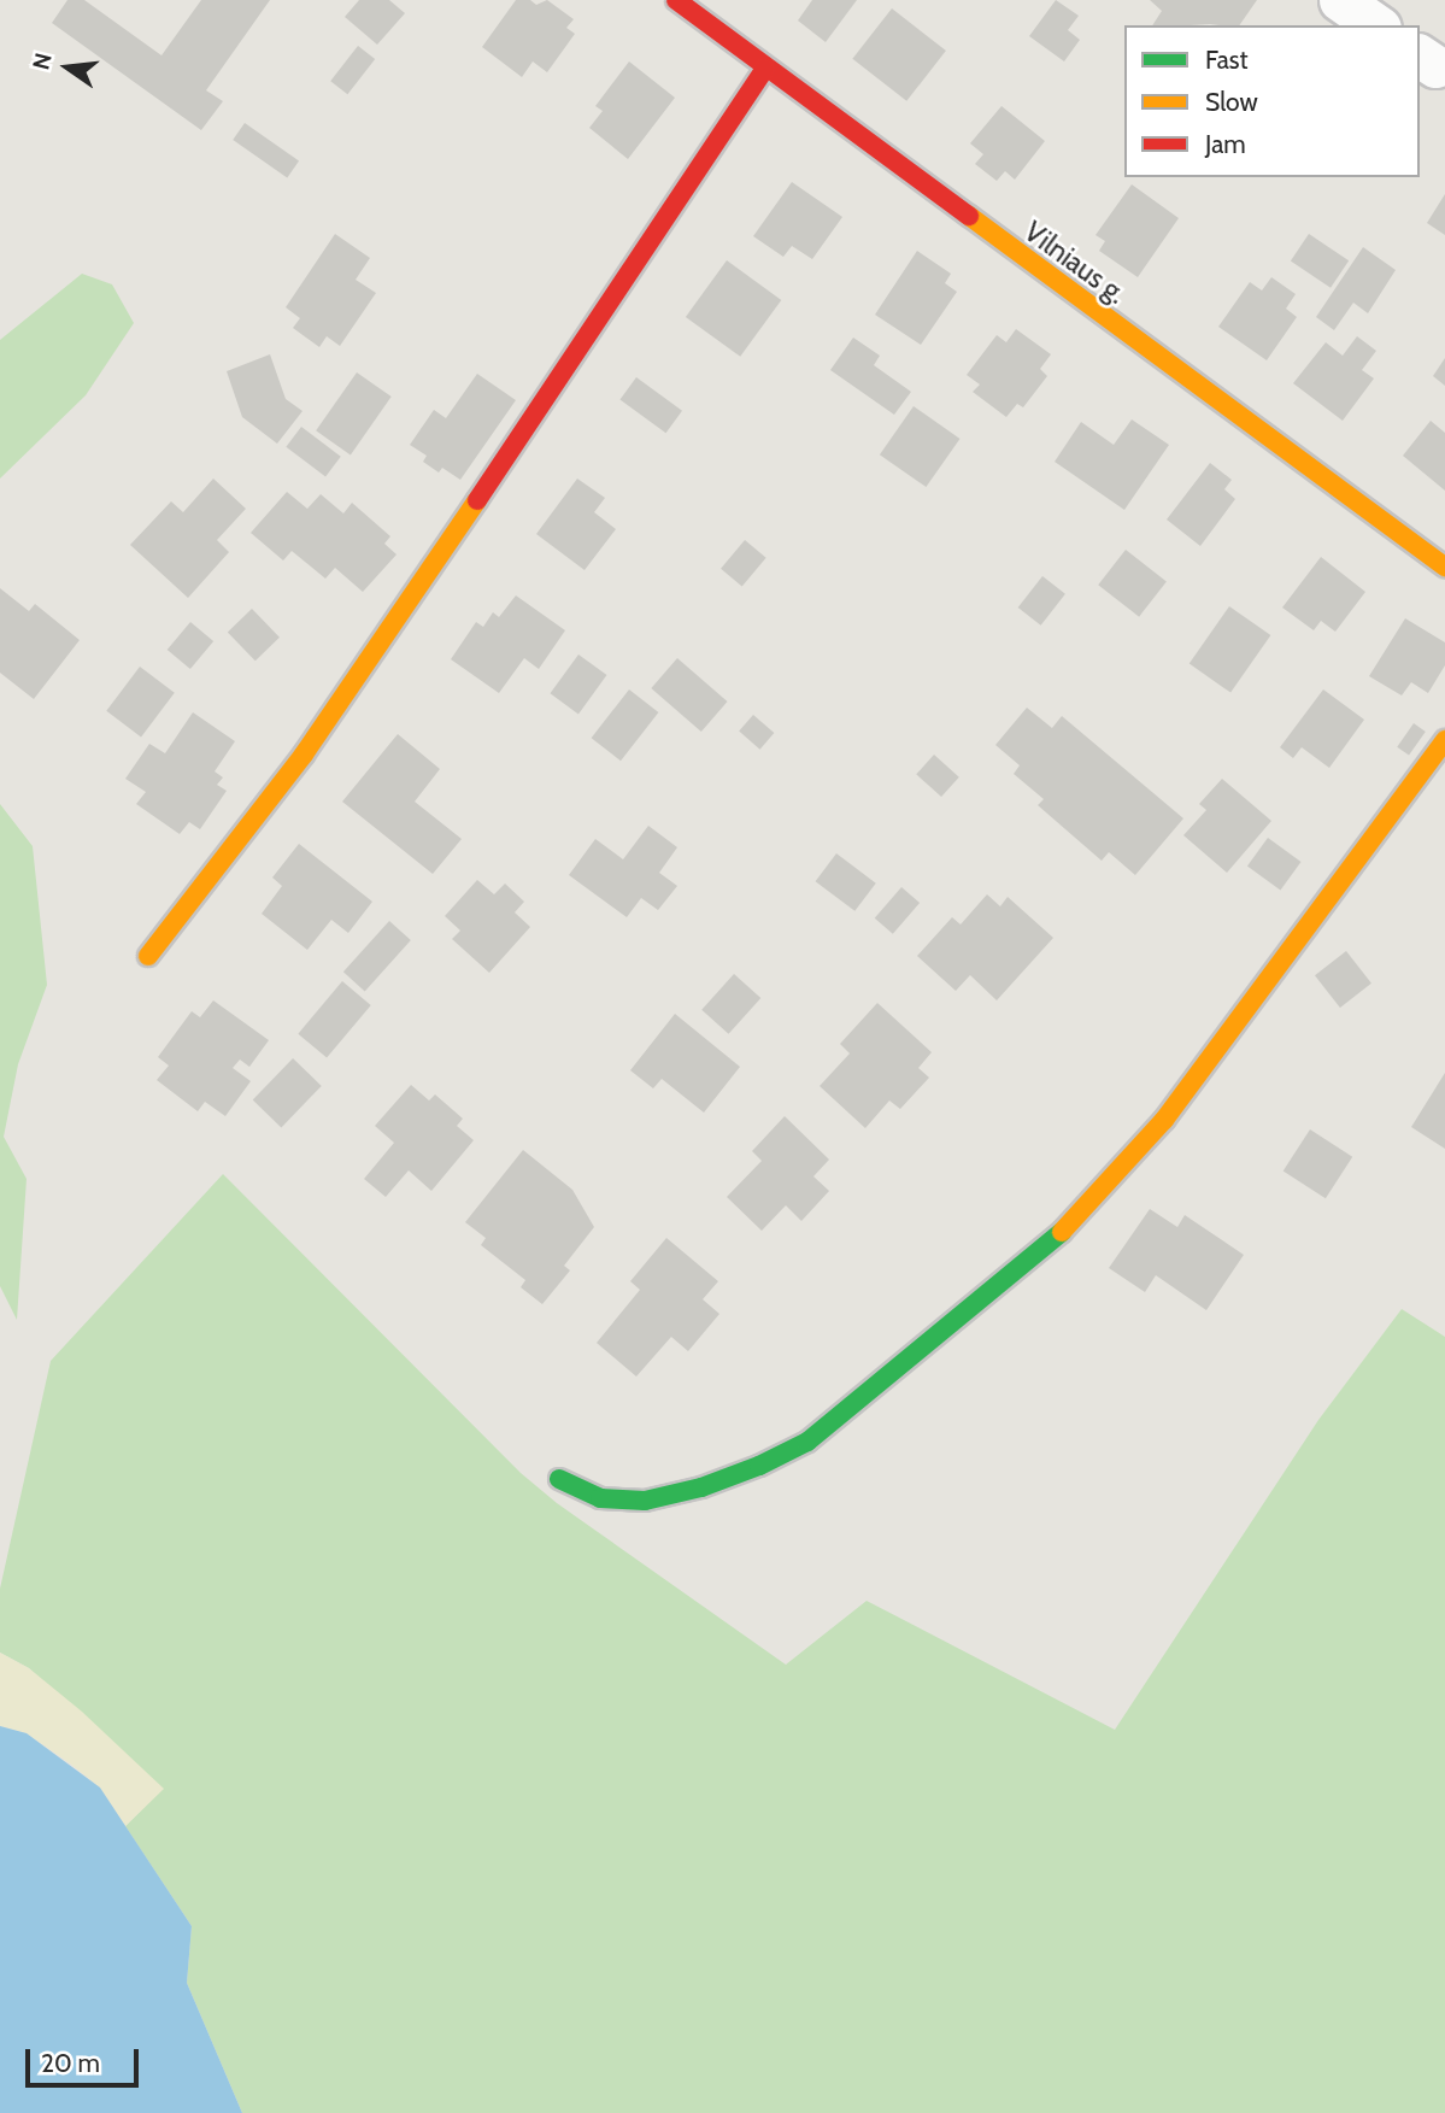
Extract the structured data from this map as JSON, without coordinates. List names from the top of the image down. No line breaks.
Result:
{"streets":{"street":["Vilniaus g."]},"legend":["Fast","Slow","Jam"],"scale_bar":"20 m","north":"left"}
